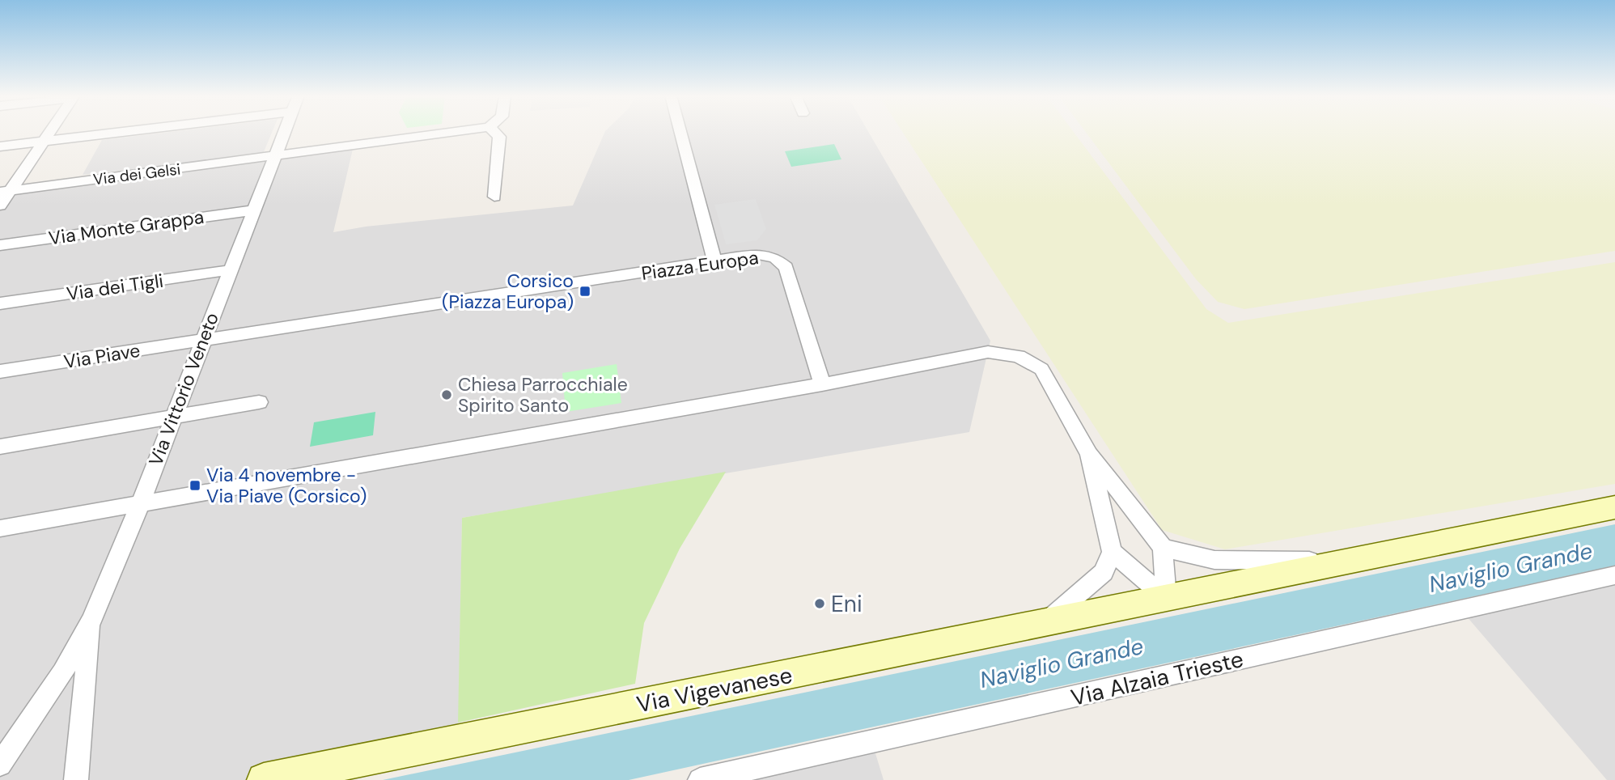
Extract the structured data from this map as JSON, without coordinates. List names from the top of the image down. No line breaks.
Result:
{"streets":{"main road":["Via Vigevanese"],"street":["Via dei Gelsi","Via Monte Grappa","Piazza Europa","Via dei Tigli","Via Piave","Via Vittorio Veneto","Via Alzaia Trieste"]},"crossings":[["Via dei Gelsi","Via Vittorio Veneto"],["Via Monte Grappa","Via Vittorio Veneto"],["Piazza Europa","Via Piave"],["Piazza Europa","Via Vittorio Veneto"],["Via dei Tigli","Via Vittorio Veneto"],["Via Piave","Via Vittorio Veneto"]],"water":["Naviglio Grande"],"places":{"transit":["Corsico (Piazza Europa)","Via 4 novembre - Via Piave (Corsico)"],"other":["Chiesa Parrocchiale Spirito Santo","Eni"]}}
